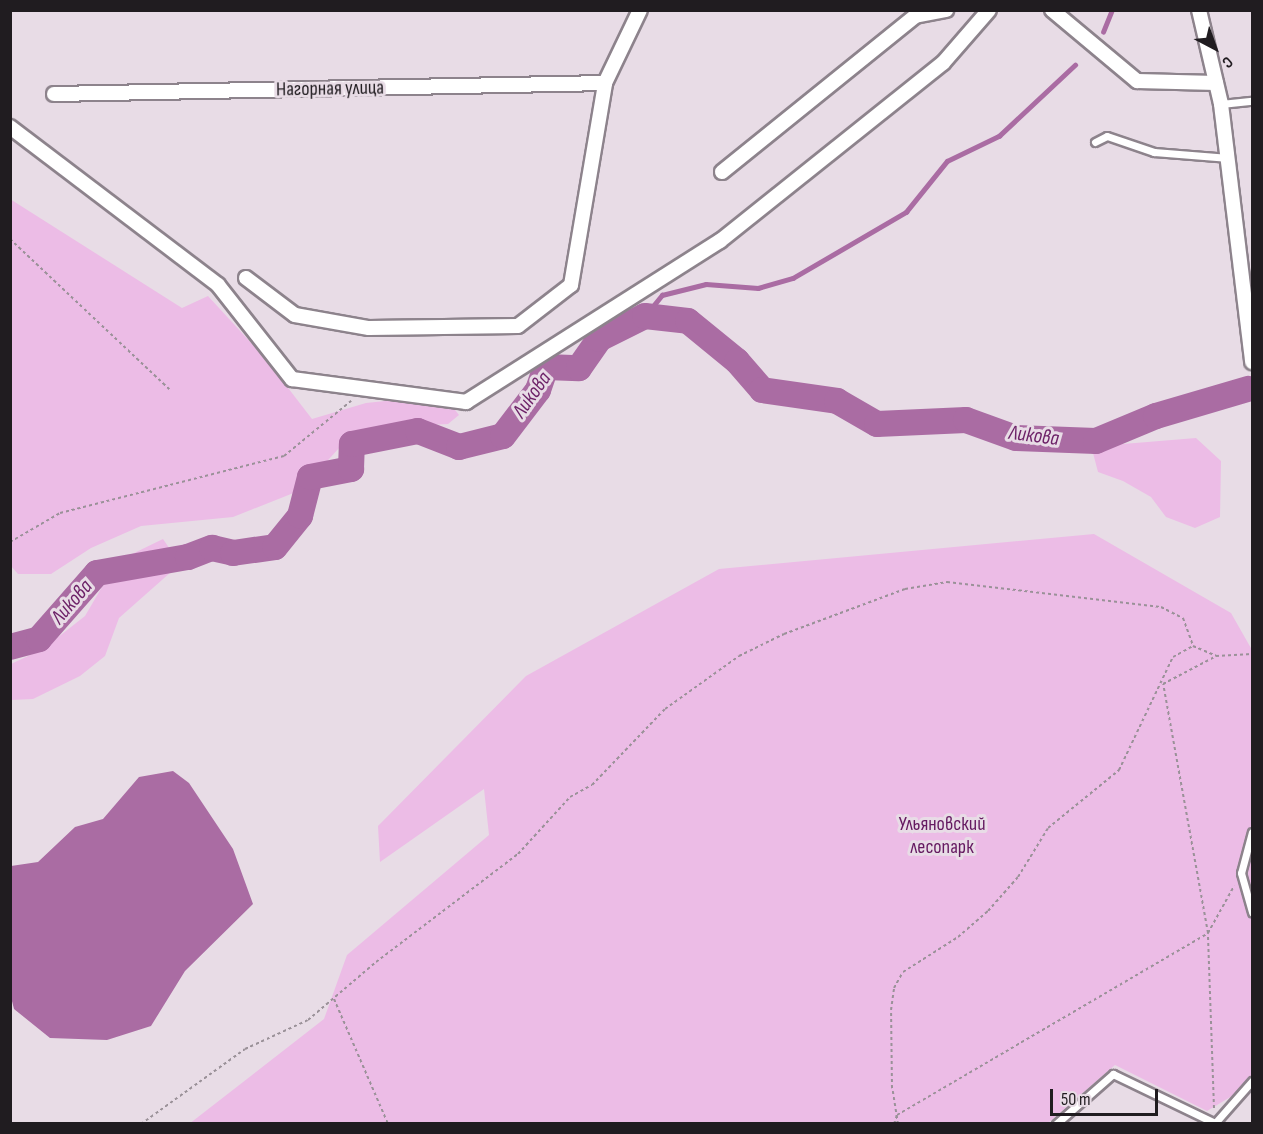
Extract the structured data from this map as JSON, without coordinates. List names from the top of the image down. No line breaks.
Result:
{"streets":{"street":["Нагорная улица"]},"water":["Ликова"],"parks":["Ульяновский лесопарк"],"scale_bar":"50 m","north":"bottom right"}
